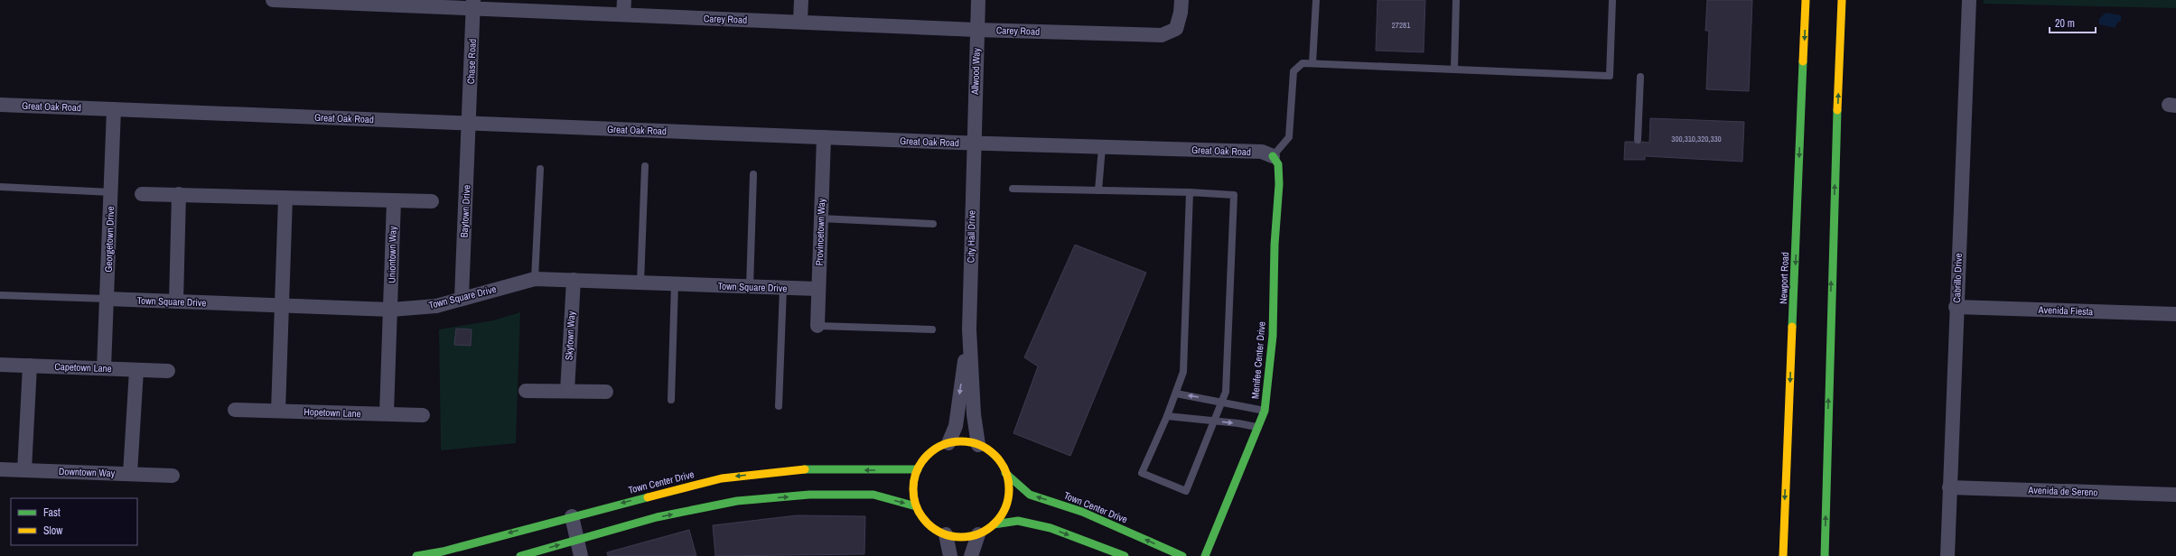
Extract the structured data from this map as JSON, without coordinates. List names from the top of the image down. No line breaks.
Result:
{"streets":{"street":["Carey Road","Chase Road","Allwood Way","Great Oak Road","Baytown Drive","Provincetown Way","City Hall Drive","Georgetown Drive","Uniontown Way","Newport Road","Cabrillo Drive","Town Square Drive","Avenida Fiesta","Skytown Way","Menifee Center Drive","Capetown Lane","Hopetown Lane","Downtown Way","Town Center Drive","Avenida de Sereno"]},"crossings":[["Carey Road","Chase Road"],["Carey Road","Allwood Way"],["Chase Road","Great Oak Road"],["Chase Road","Baytown Drive"],["Allwood Way","Great Oak Road"],["Allwood Way","City Hall Drive"],["Great Oak Road","Baytown Drive"],["Great Oak Road","Provincetown Way"],["Great Oak Road","City Hall Drive"],["Great Oak Road","Georgetown Drive"],["Great Oak Road","Menifee Center Drive"],["Baytown Drive","Town Square Drive"],["Provincetown Way","Town Square Drive"],["City Hall Drive","Town Center Drive"],["Georgetown Drive","Town Square Drive"],["Georgetown Drive","Capetown Lane"],["Uniontown Way","Town Square Drive"],["Cabrillo Drive","Avenida Fiesta"],["Cabrillo Drive","Avenida de Sereno"],["Town Square Drive","Skytown Way"]],"house_numbers":["27281","300,310,320,330"],"legend":["Fast","Slow"],"scale_bar":"20 m"}
